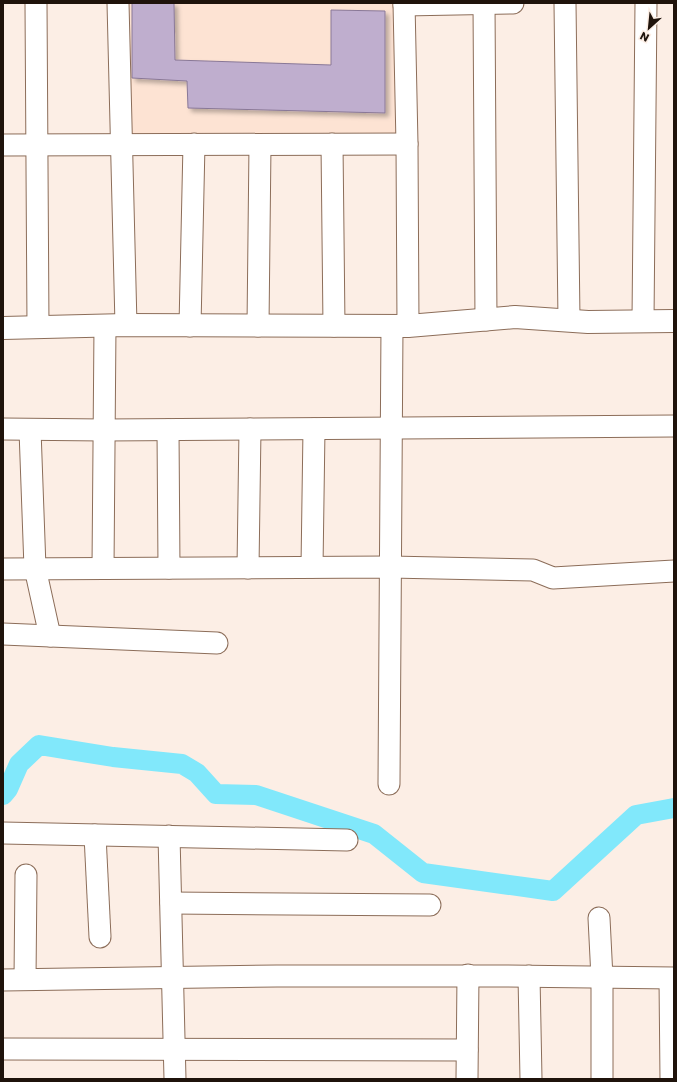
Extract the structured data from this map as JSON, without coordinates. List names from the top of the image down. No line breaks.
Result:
{"north":"bottom left"}
